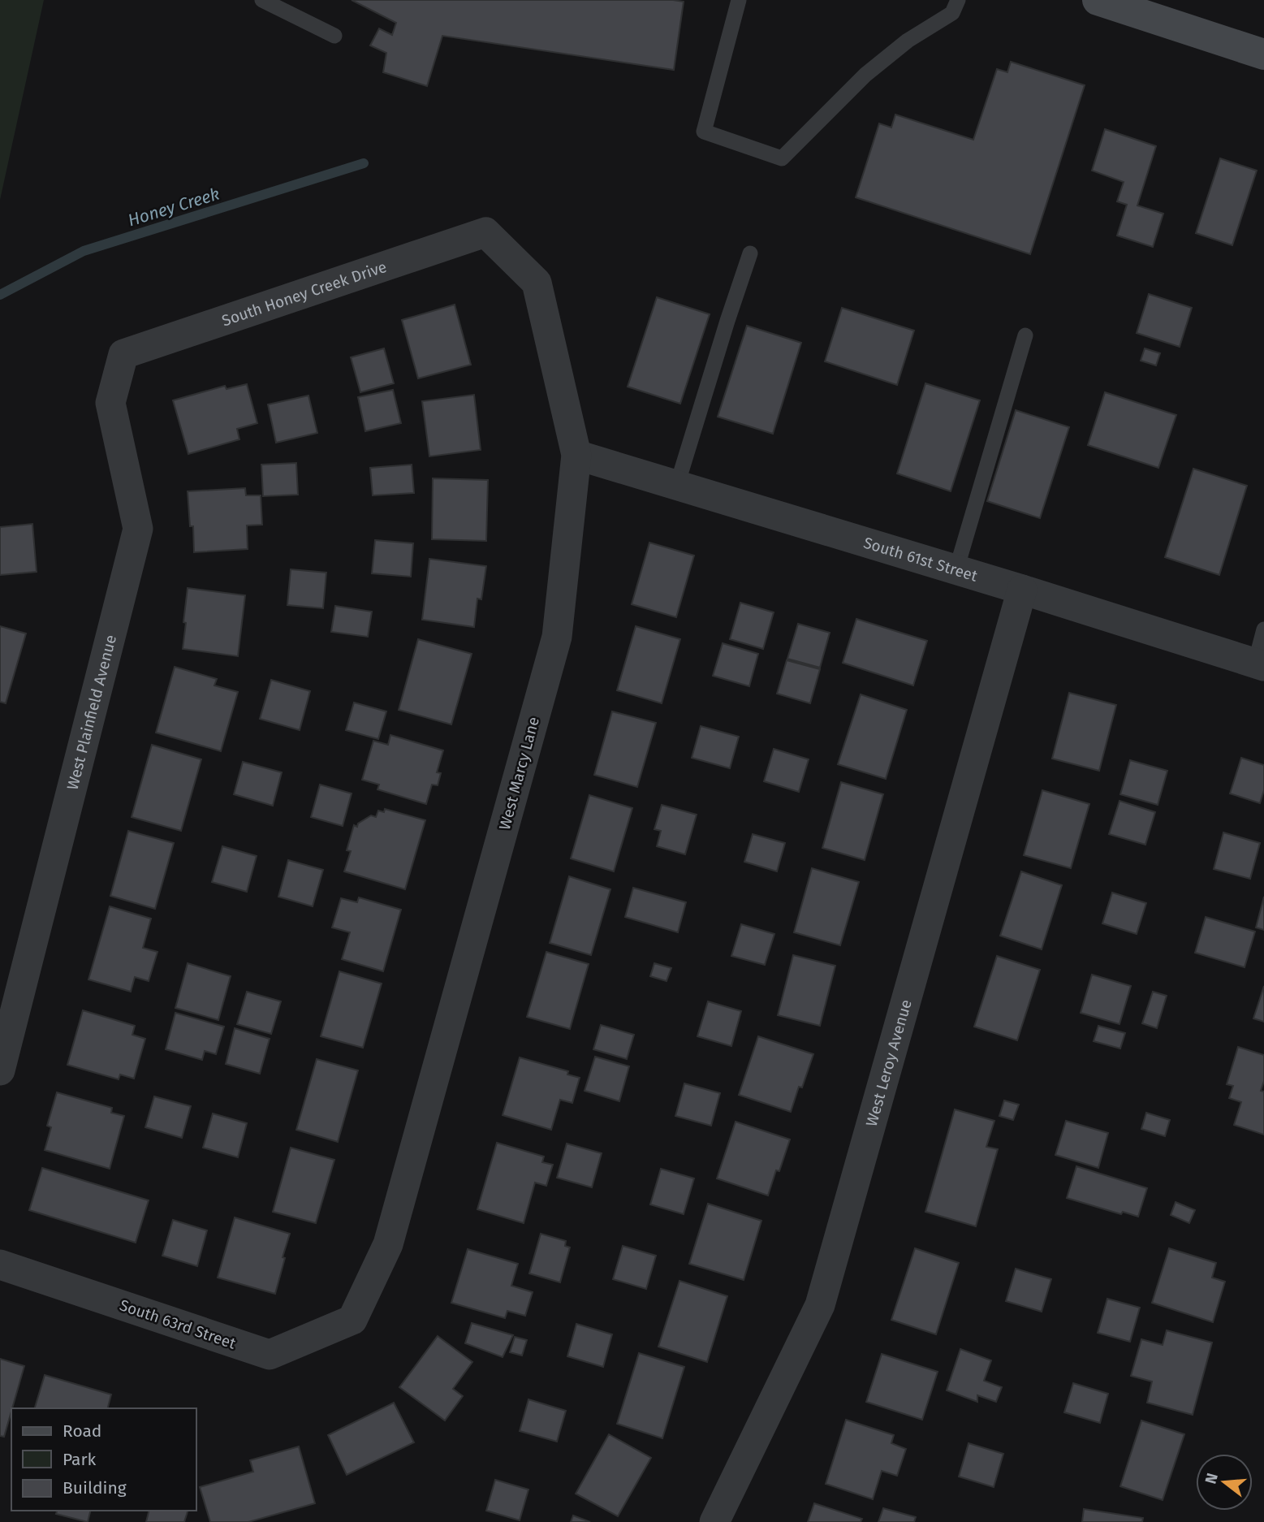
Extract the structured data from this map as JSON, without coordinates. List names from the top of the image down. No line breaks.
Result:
{"streets":{"street":["South Honey Creek Drive","South 61st Street","West Plainfield Avenue","West Marcy Lane","West Leroy Avenue","South 63rd Street"]},"crossings":[["South Honey Creek Drive","West Plainfield Avenue"],["South Honey Creek Drive","West Marcy Lane"],["South 61st Street","West Marcy Lane"],["South 61st Street","West Leroy Avenue"],["West Marcy Lane","South 63rd Street"]],"water":["Honey Creek"],"legend":["Road","Park","Building"],"north":"left"}
